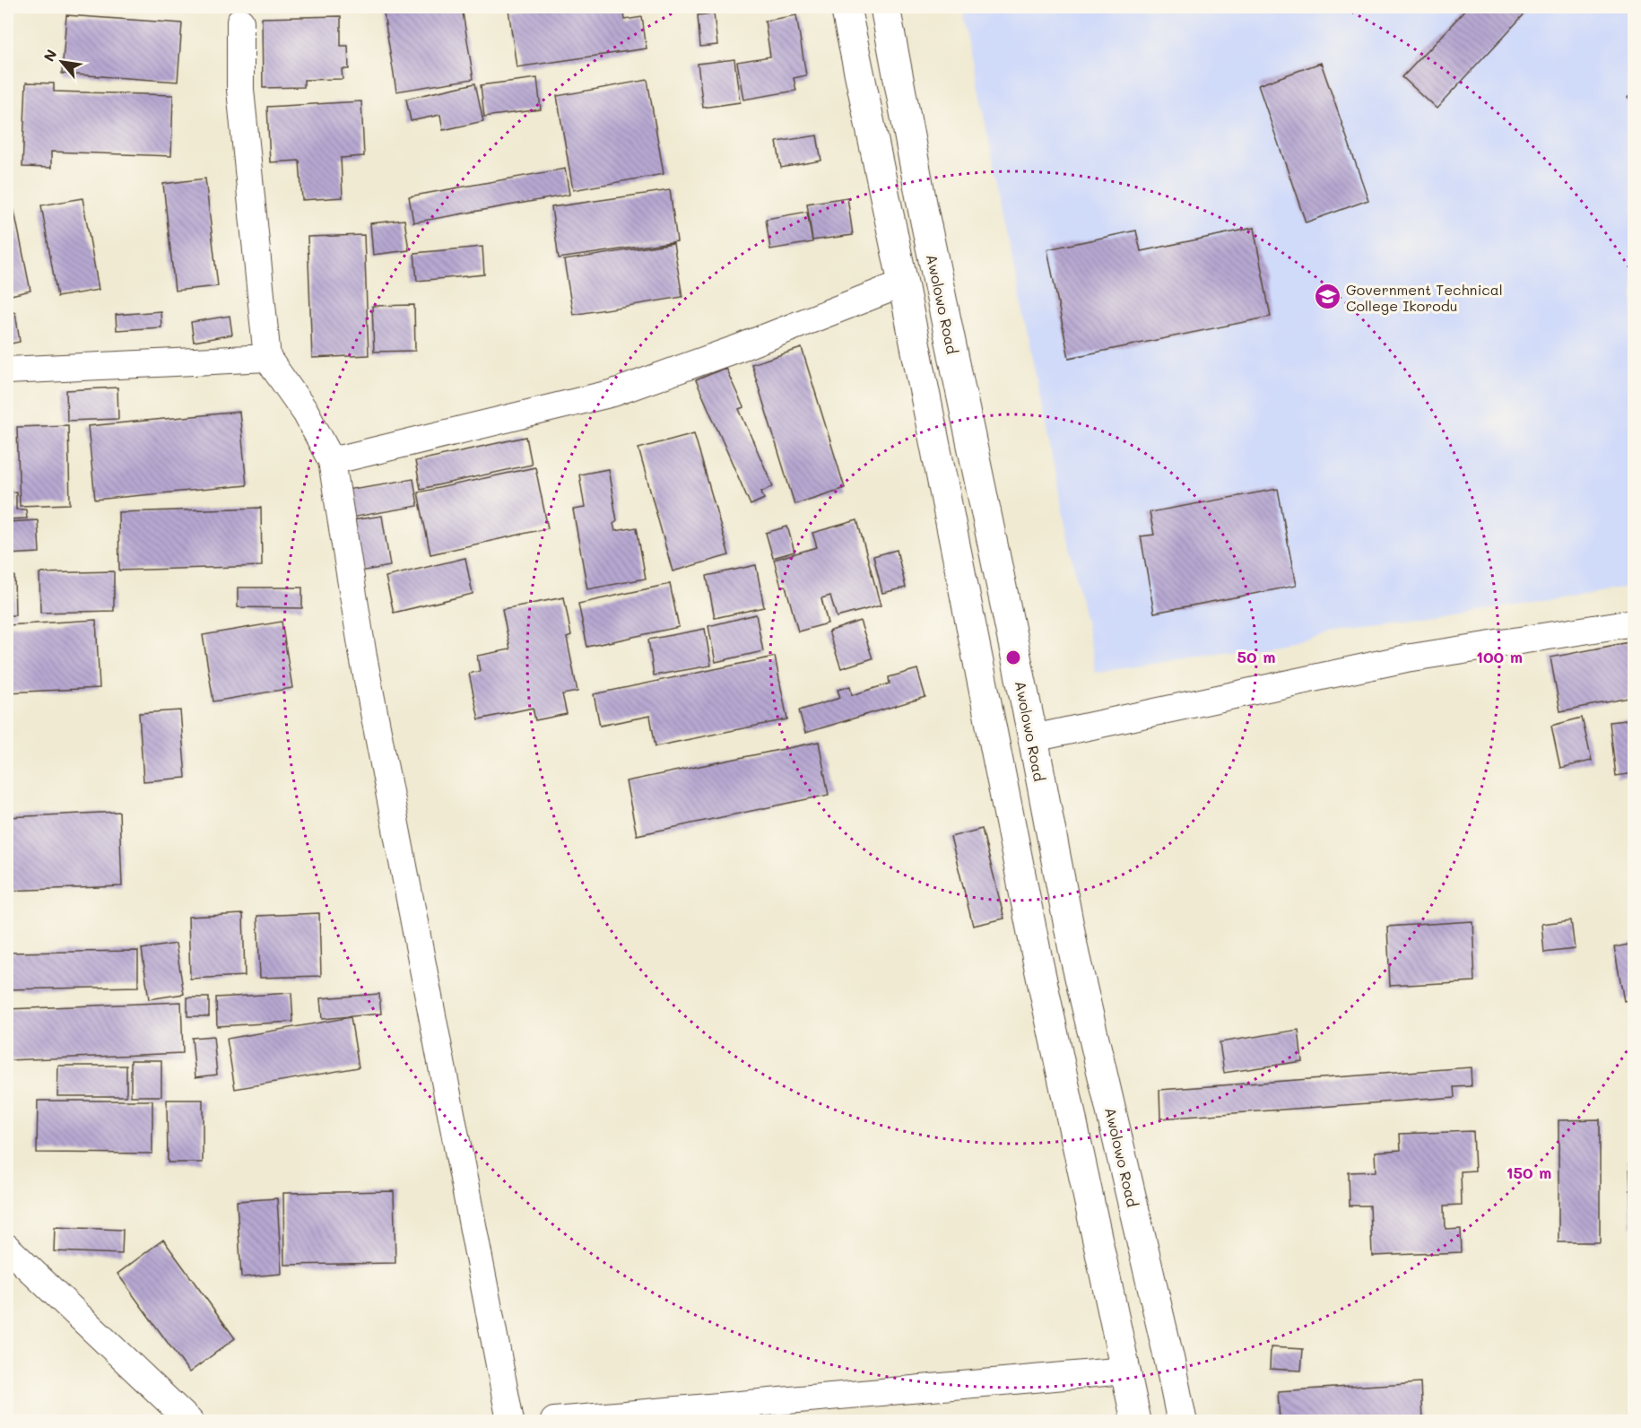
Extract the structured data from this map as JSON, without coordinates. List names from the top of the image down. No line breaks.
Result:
{"streets":{"main road":["Awolowo Road"]},"places":{"school or university":["Government Technical College Ikorodu"]},"north":"top left","rings":["50 m","100 m","150 m"]}
